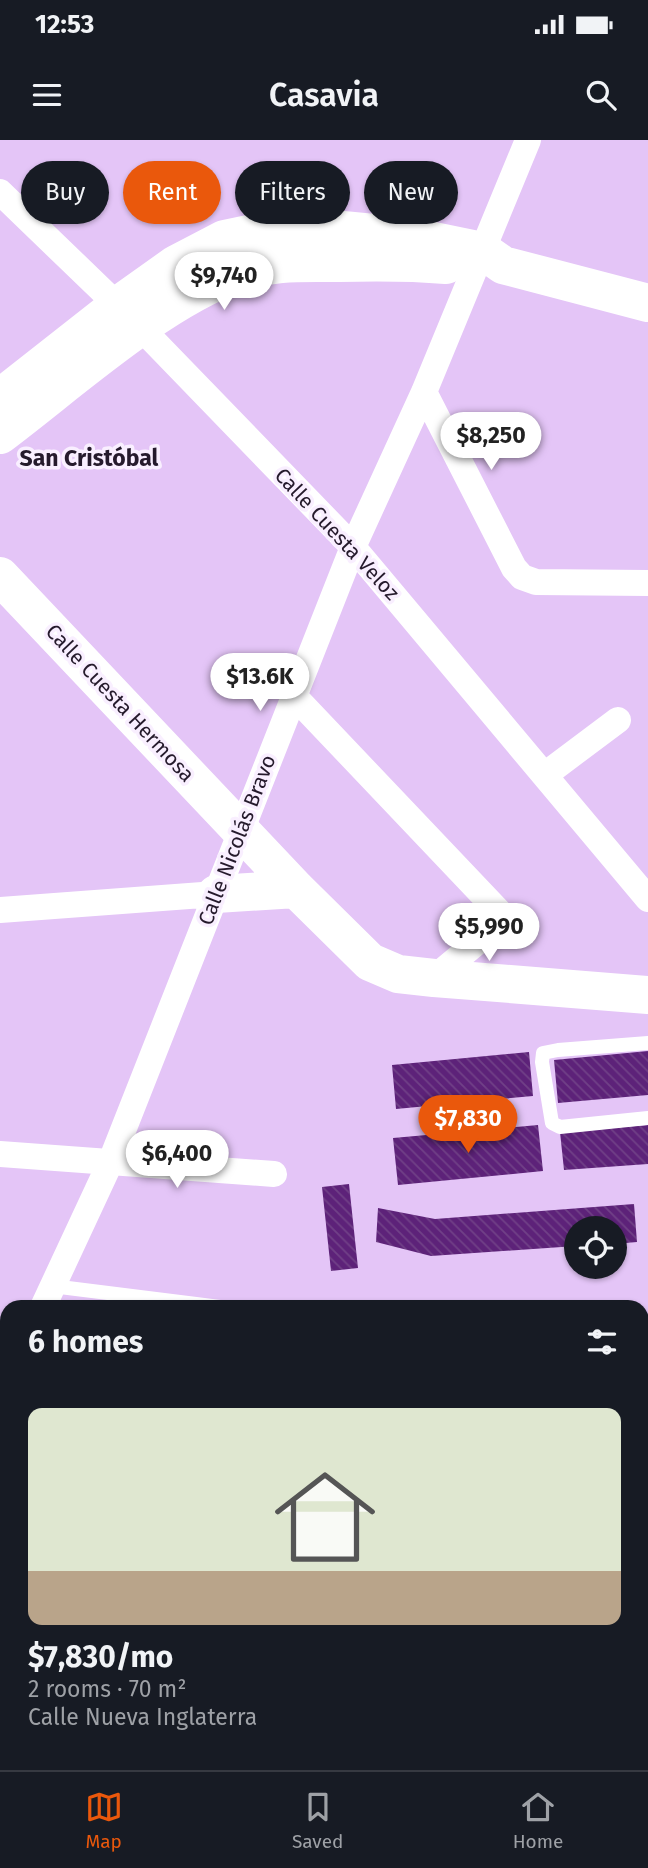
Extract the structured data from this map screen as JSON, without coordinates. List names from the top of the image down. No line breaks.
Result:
{"streets":{"street":["Calle Cuesta Veloz","Calle Cuesta Hermosa","Calle Nicolás Bravo"]},"crossings":[["Calle Cuesta Veloz","Calle Nicolás Bravo"],["Calle Cuesta Hermosa","Calle Nicolás Bravo"]],"districts":["San Cristóbal"],"page":{"status":"12:53","header":"Casavia","chip":["Buy","Rent","Filters","New"],"price":["$9,740","$8,250","$13.6K","$5,990","$7,830","$6,400"],"heading":"6 homes","list":[{"name":"$7,830/mo","note":"2 rooms · 70 m² · Calle Nueva Inglaterra"}],"tabs":["Map","Saved","Home"]}}
